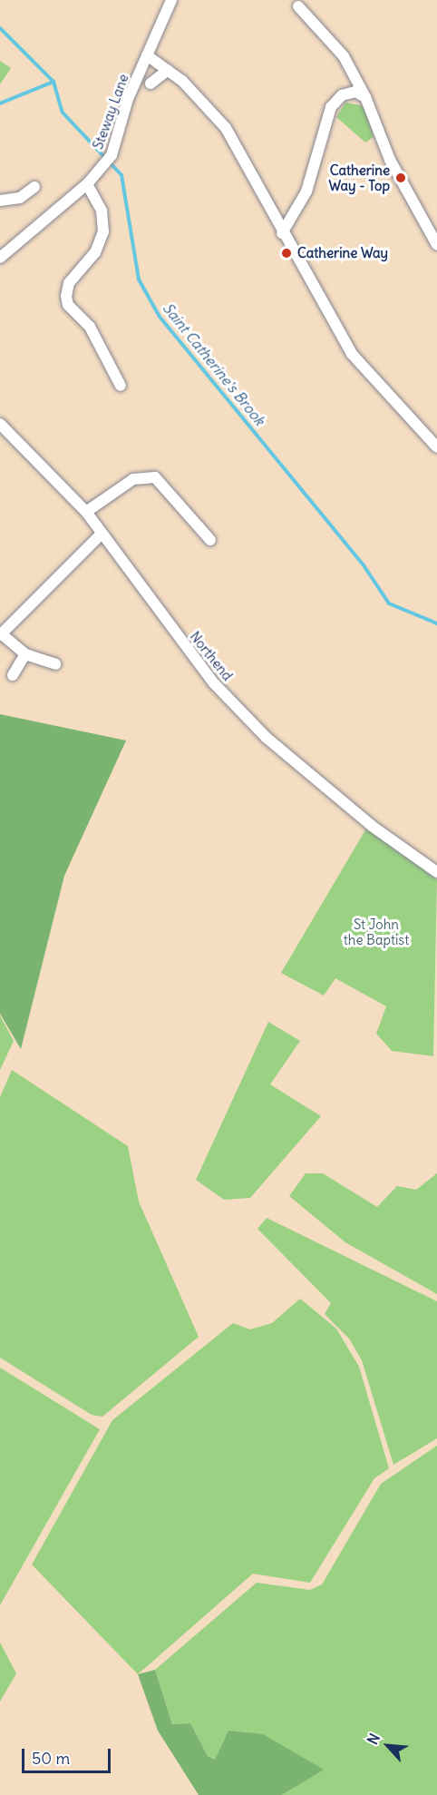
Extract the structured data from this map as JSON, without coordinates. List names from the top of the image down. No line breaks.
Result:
{"streets":{"street":["Steway Lane","Northend"]},"water":["Saint Catherine's Brook"],"parks":["St John the Baptist"],"places":["Catherine Way - Top","Catherine Way"],"scale_bar":"50 m","north":"top left"}
